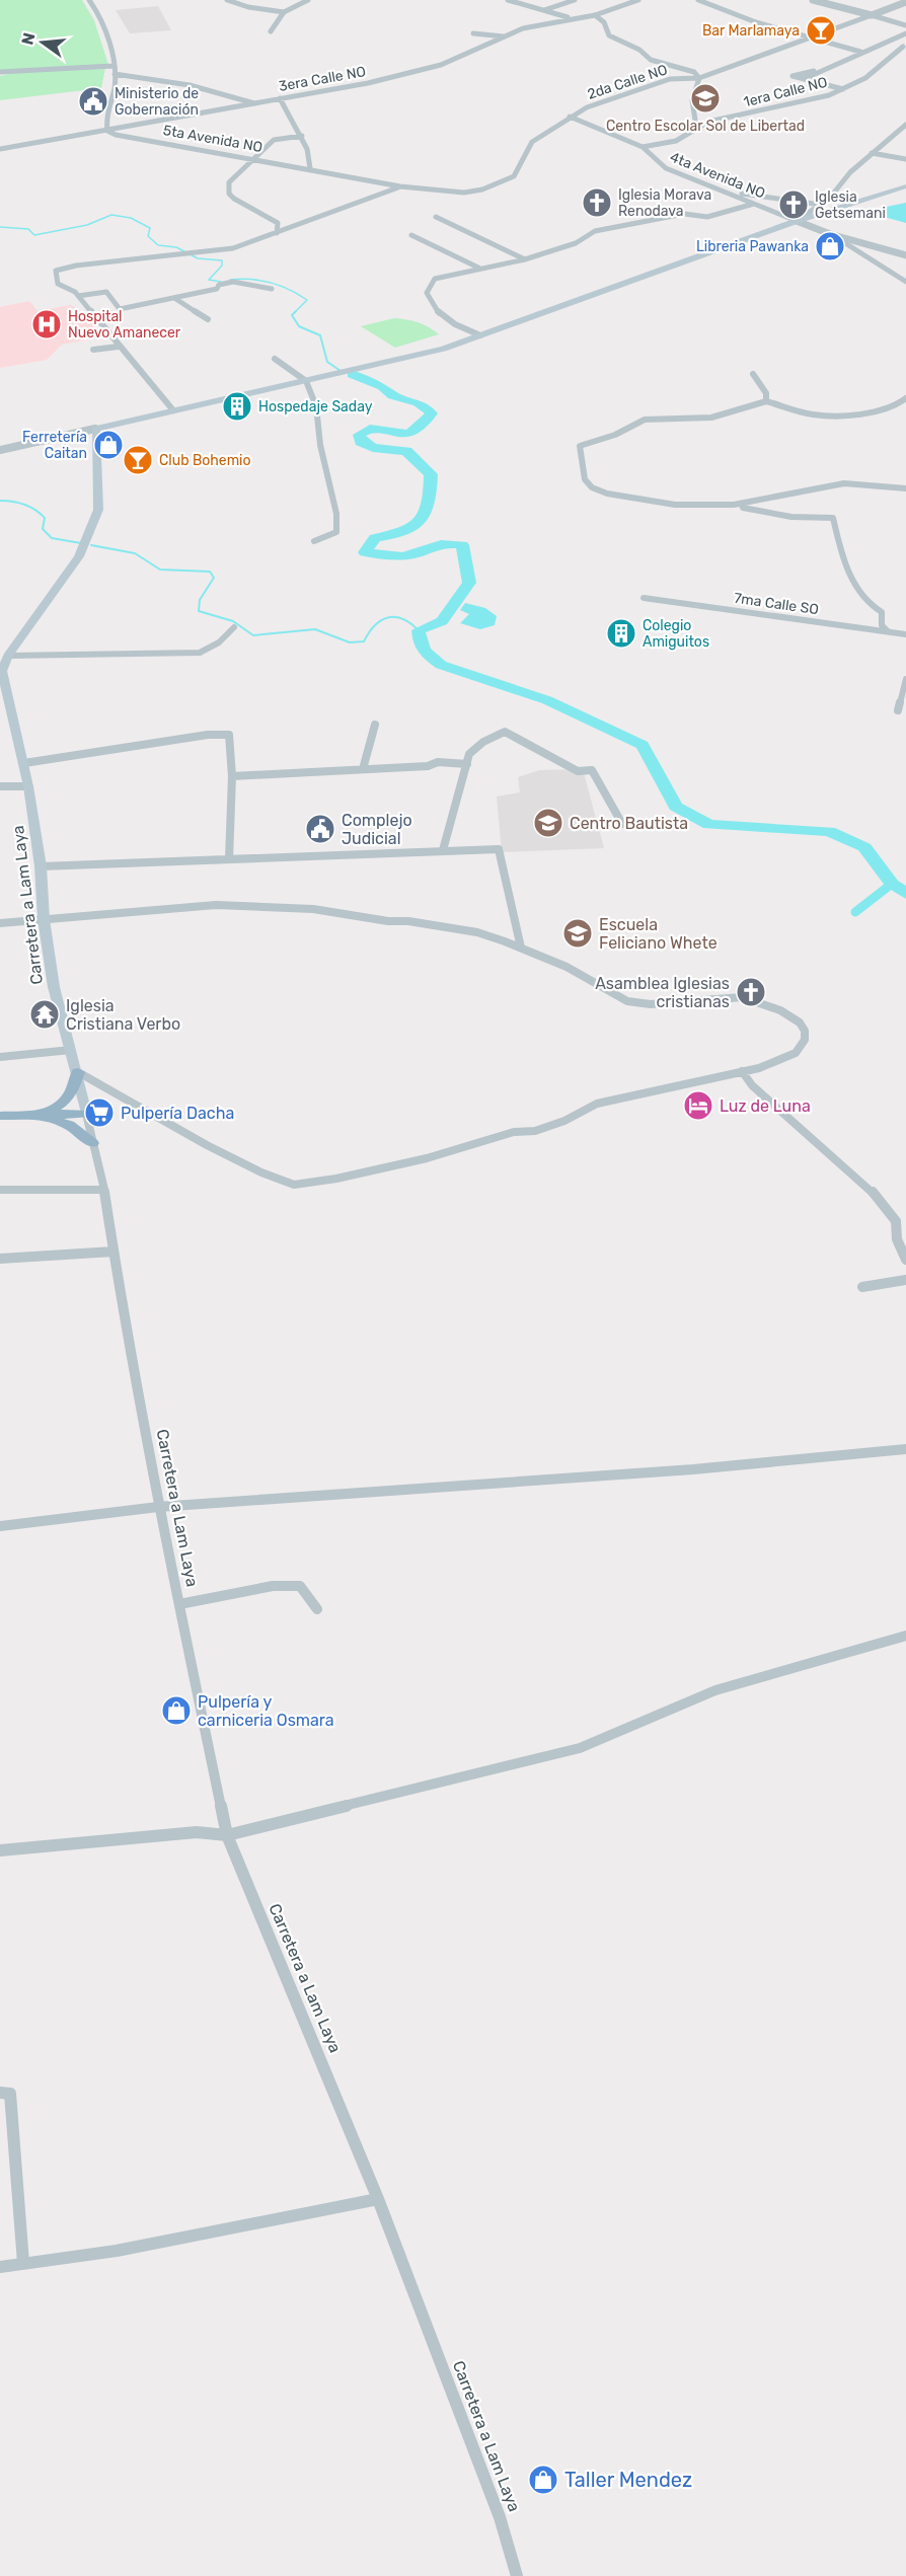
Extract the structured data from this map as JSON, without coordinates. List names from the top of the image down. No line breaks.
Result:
{"streets":{"main road":["Carretera a Lam Laya"],"street":["3era Calle NO","2da Calle NO","1era Calle NO","5ta Avenida NO","4ta Avenida NO","7ma Calle SO"]},"crossings":[["3era Calle NO","5ta Avenida NO"],["2da Calle NO","5ta Avenida NO"],["2da Calle NO","4ta Avenida NO"],["1era Calle NO","4ta Avenida NO"]],"places":{"bar":["Bar Marlamaya","Club Bohemio"],"school or university":["Centro Escolar Sol de Libertad","Centro Bautista","Escuela Feliciano Whete"],"public building":["Ministerio de Gobernación","Complejo Judicial"],"church":["Iglesia Morava Renodava","Iglesia Getsemani","Asamblea Iglesias cristianas"],"shop":["Libreria Pawanka","Ferretería Caitan","Pulpería y carniceria Osmara","Taller Mendez"],"hospital":["Hospital Nuevo Amanecer"],"building":["Hospedaje Saday","Colegio Amiguitos"],"temple":["Iglesia Cristiana Verbo"],"hotel":["Luz de Luna"],"supermarket":["Pulpería Dacha"]},"north":"left"}
